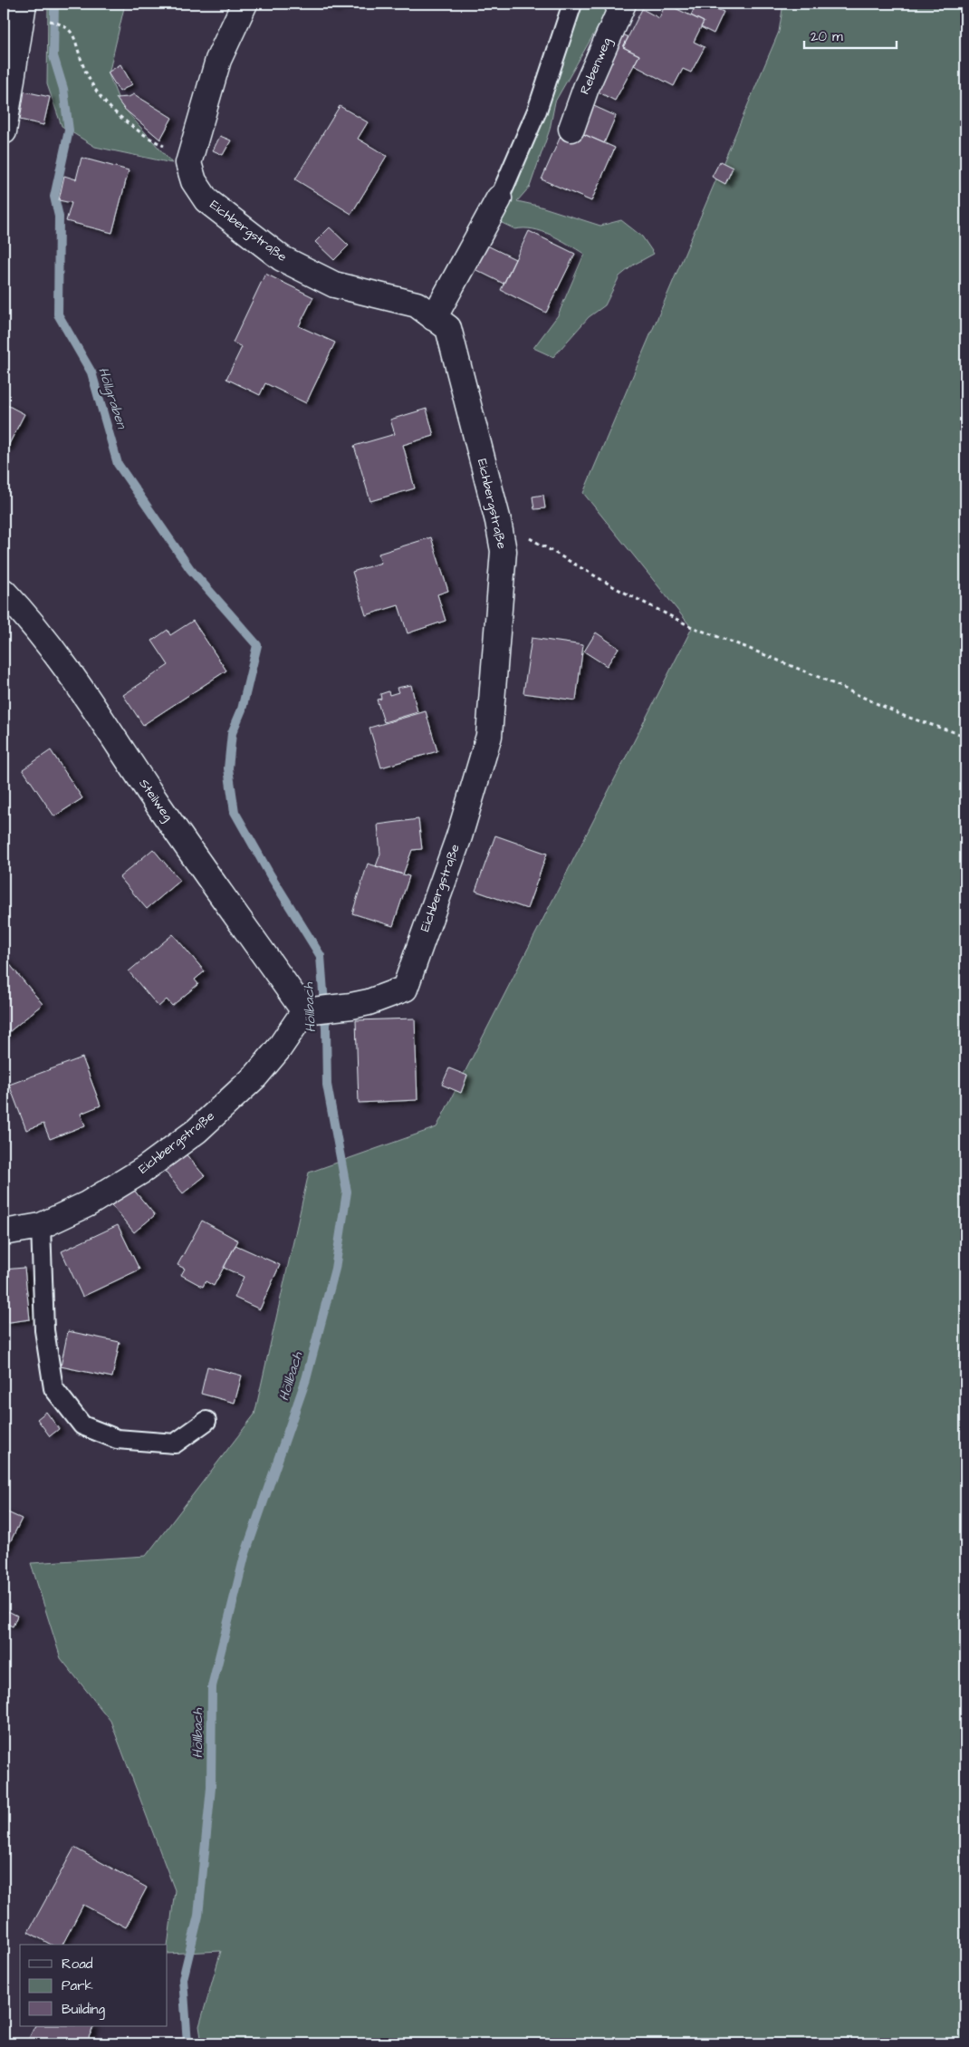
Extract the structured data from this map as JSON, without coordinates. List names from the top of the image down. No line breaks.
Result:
{"streets":{"street":["Rebenweg","Eichbergstraße","Steilweg"]},"crossings":[["Eichbergstraße","Steilweg"]],"water":["Höllgraben","Höllbach"],"legend":["Road","Park","Building"],"scale_bar":"20 m"}
